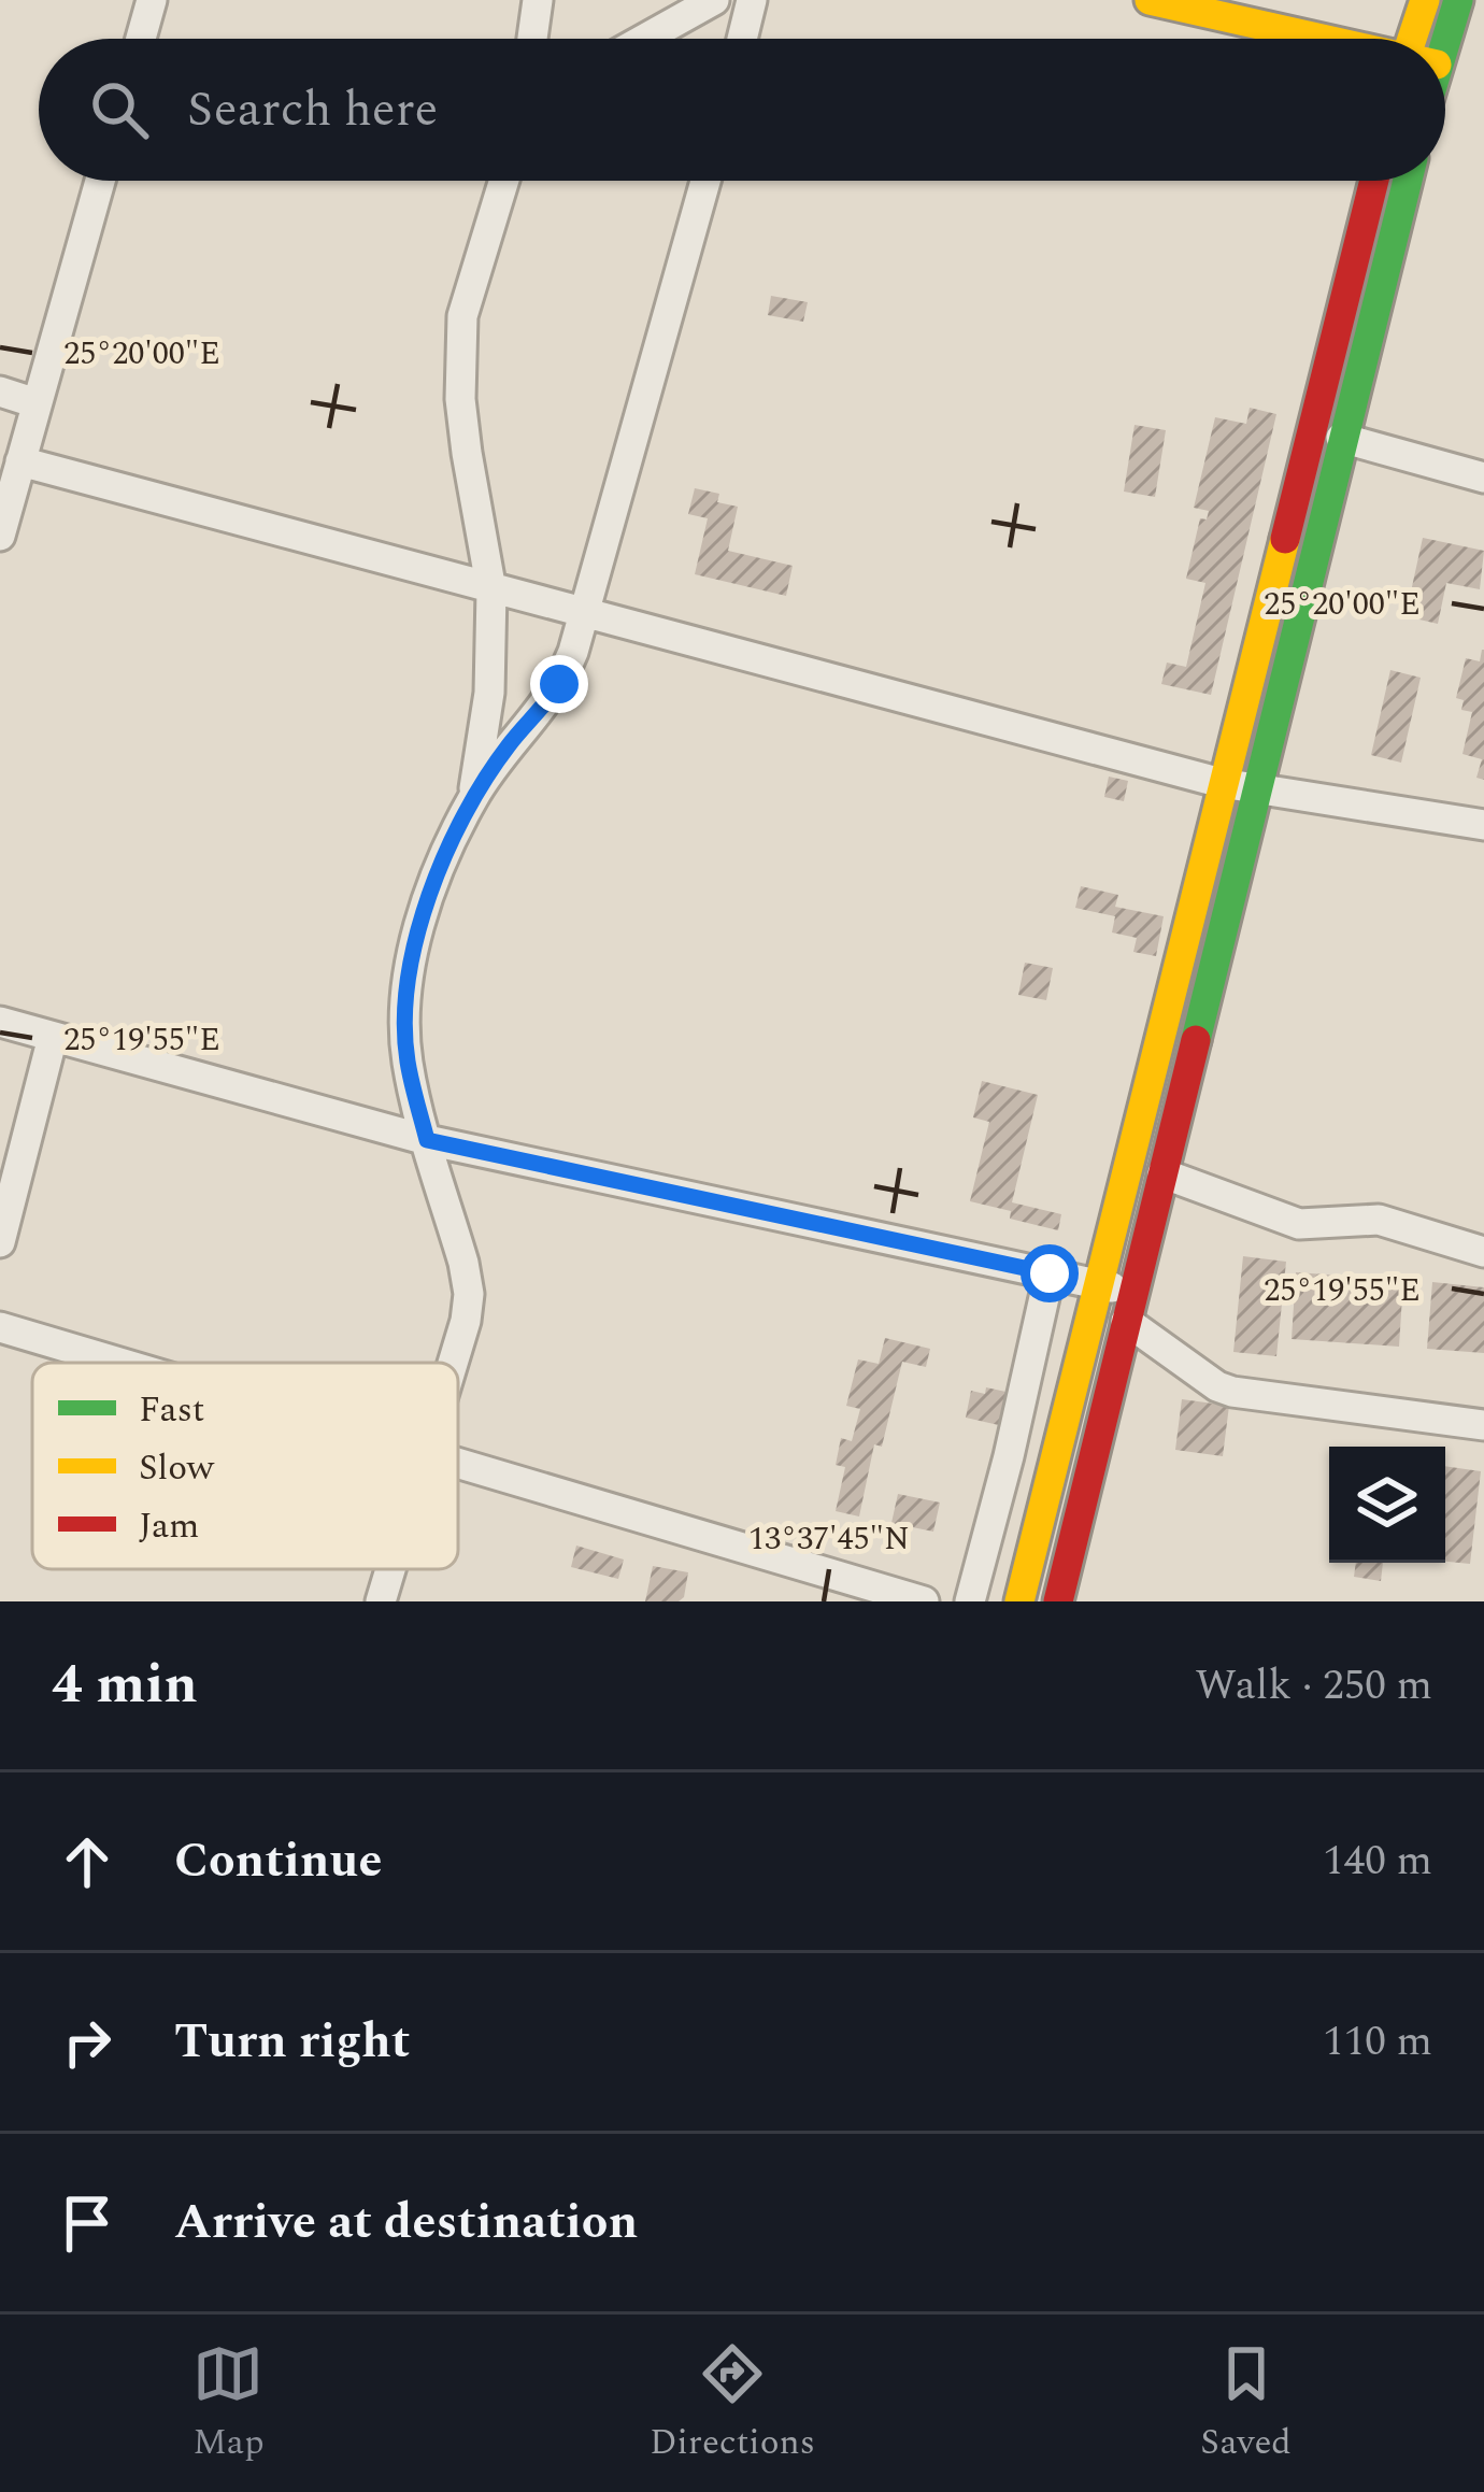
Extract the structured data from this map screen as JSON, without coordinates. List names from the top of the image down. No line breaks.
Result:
{"legend":["Fast","Slow","Jam"],"page":{"search":"Search here","heading":["4 min","Walk · 250 m"],"list":[["Continue","140 m"],["Turn right","110 m"],"Arrive at destination"],"nav":["Map","Directions","Saved"]},"coordinates":["25°20'00\"E","25°19'55\"E","13°37'45\"N"]}
